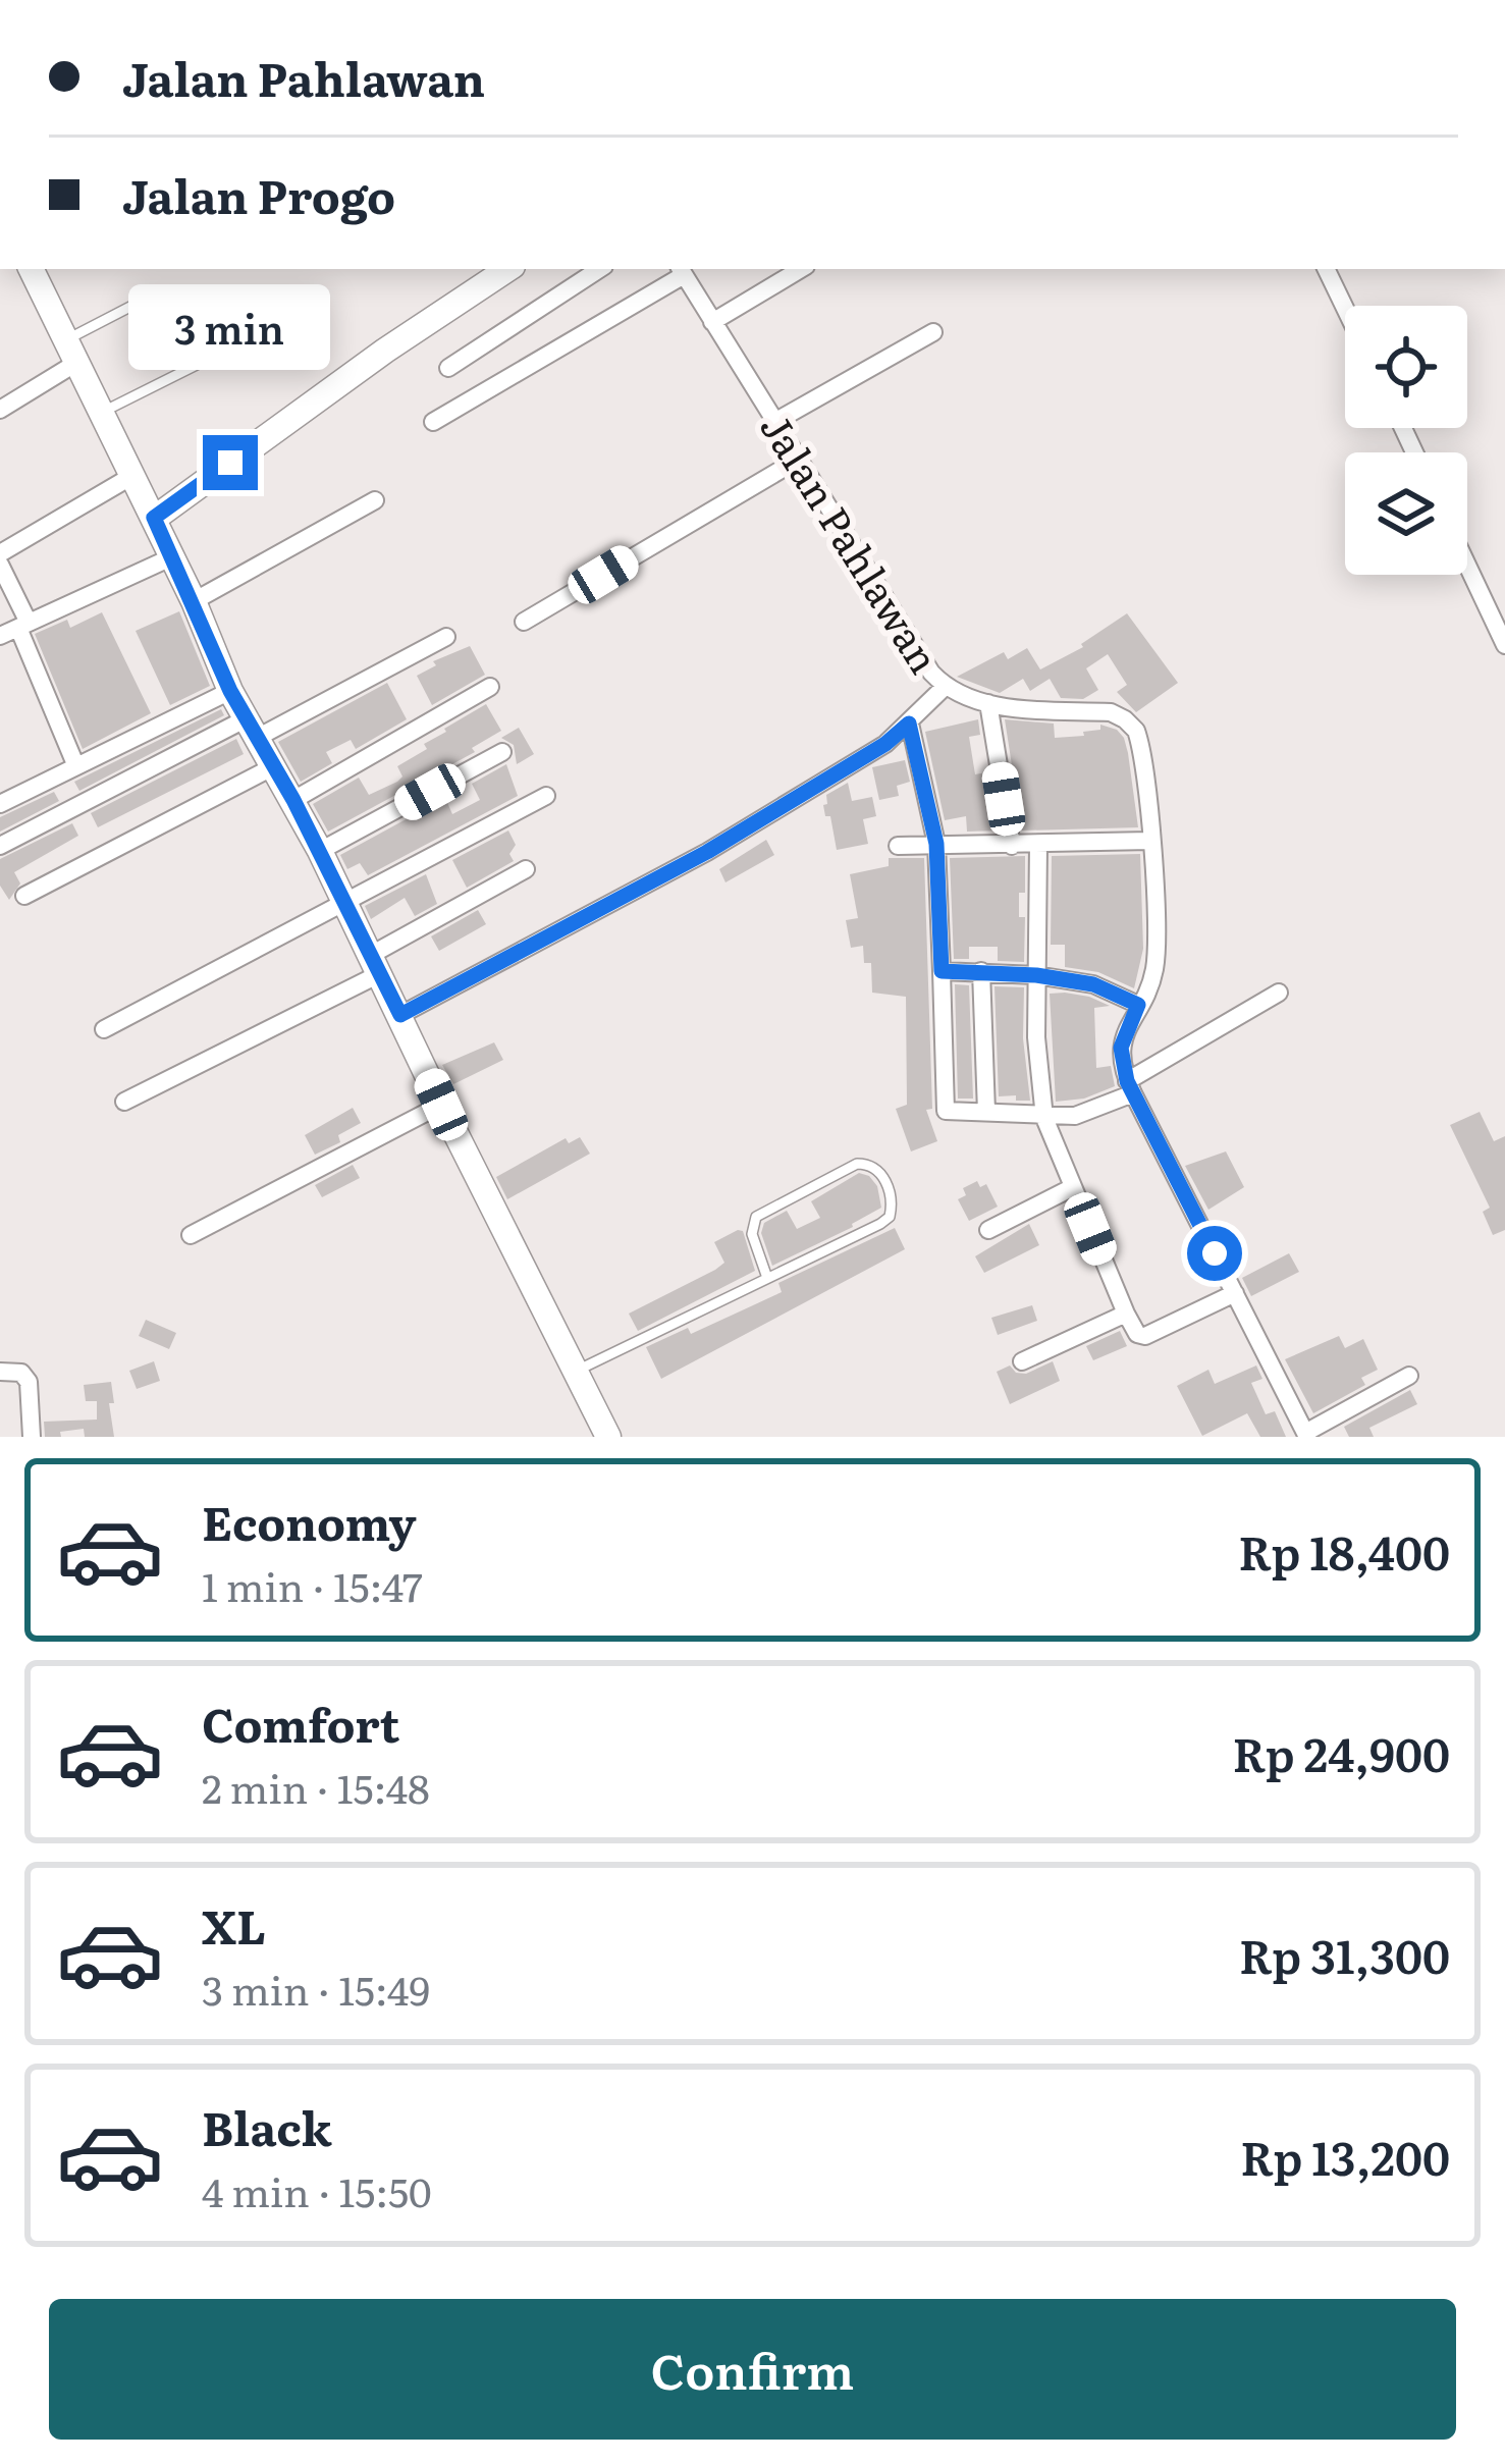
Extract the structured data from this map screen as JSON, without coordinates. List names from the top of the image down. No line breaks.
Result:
{"streets":{"street":["Jalan Pahlawan"]},"page":{"banner":["Jalan Pahlawan","Jalan Progo"],"bubble":"3 min","list":[{"name":"Economy","note":"1 min · 15:47","value":"Rp 18,400"},{"name":"Comfort","note":"2 min · 15:48","value":"Rp 24,900"},{"name":"XL","note":"3 min · 15:49","value":"Rp 31,300"},{"name":"Black","note":"4 min · 15:50","value":"Rp 13,200"}],"buttons":"Confirm"}}
